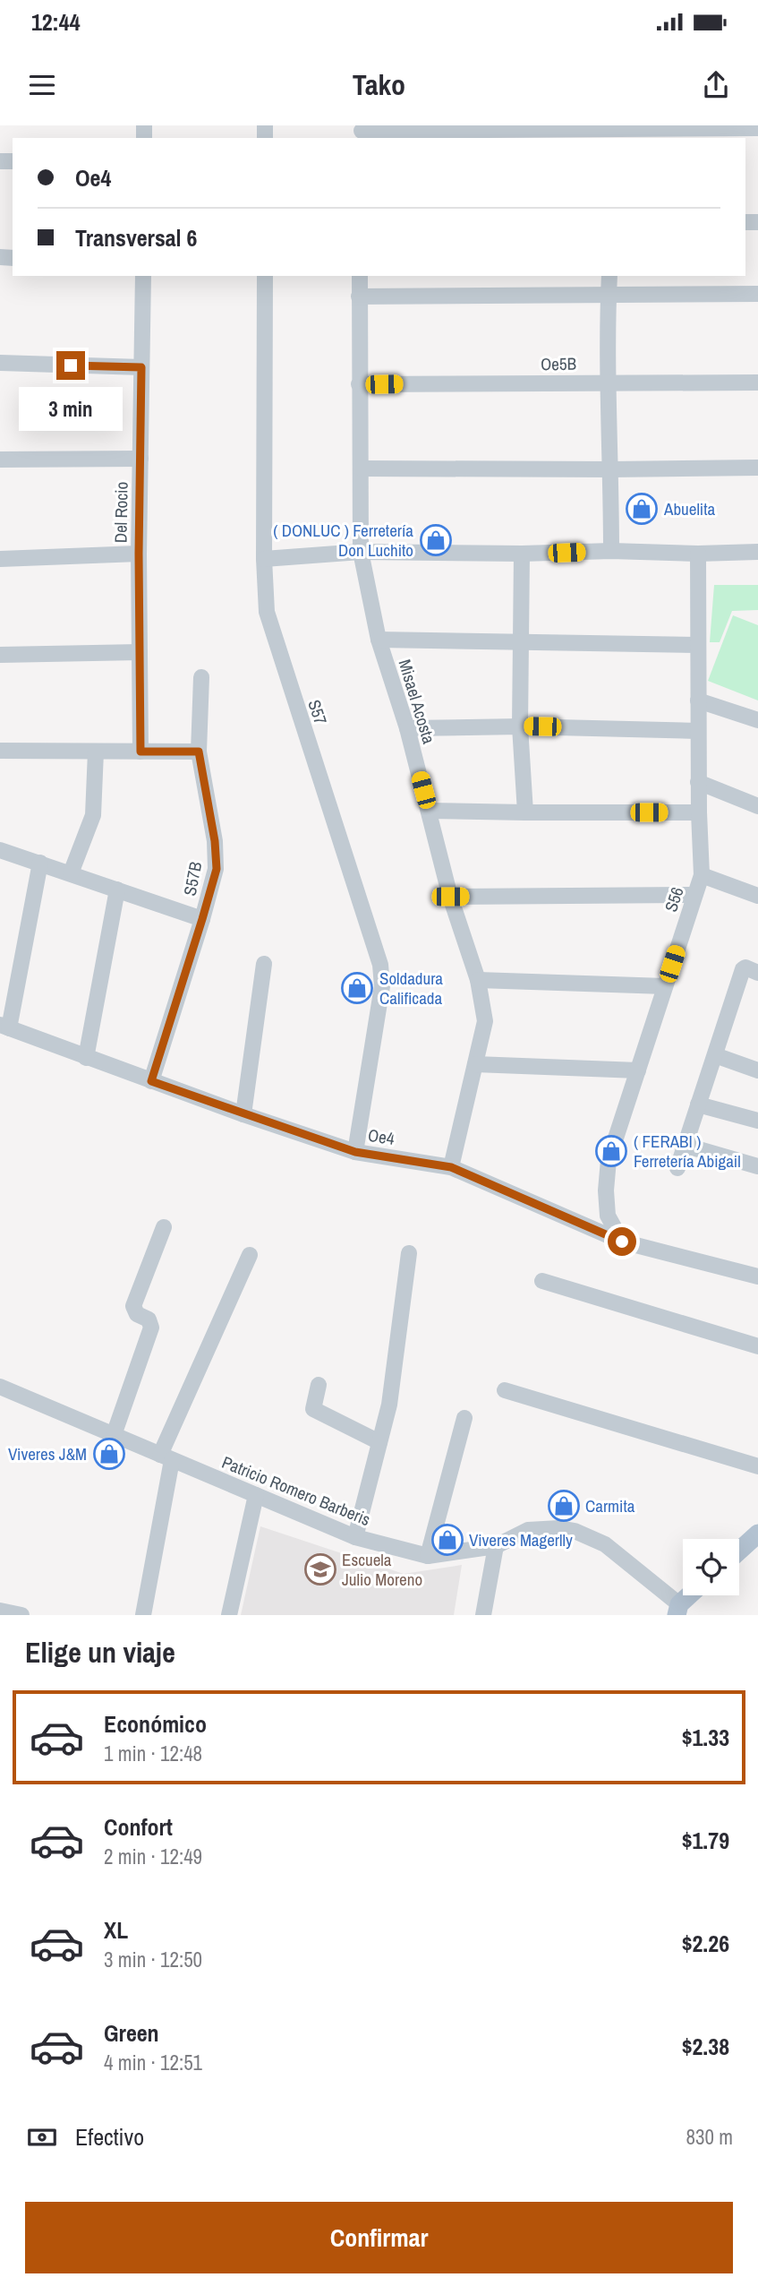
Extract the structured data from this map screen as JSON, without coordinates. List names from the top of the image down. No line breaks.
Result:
{"streets":{"street":["Oe5B","Del Rocio","Misael Acosta","S57","S57B","S56","Oe4","Patricio Romero Barberis"]},"crossings":[["Oe5B","Misael Acosta"],["Misael Acosta","Oe4"],["S57","Oe4"],["S57B","Oe4"],["S56","Oe4"]],"places":{"shop":["Abuelita","( DONLUC ) Ferretería Don Luchito","Soldadura Calificada","( FERABI ) Ferretería Abigail","Viveres J&M","Carmita","Viveres Magerlly"],"school or university":["Escuela Julio Moreno"]},"page":{"status":"12:44","header":"Tako","banner":["Oe4","Transversal 6"],"bubble":"3 min","heading":"Elige un viaje","list":[{"name":"Económico","note":"1 min · 12:48","value":"$1.33"},{"name":"Confort","note":"2 min · 12:49","value":"$1.79"},{"name":"XL","note":"3 min · 12:50","value":"$2.26"},{"name":"Green","note":"4 min · 12:51","value":"$2.38"}],"pay":["Efectivo","830 m"],"buttons":"Confirmar"}}
